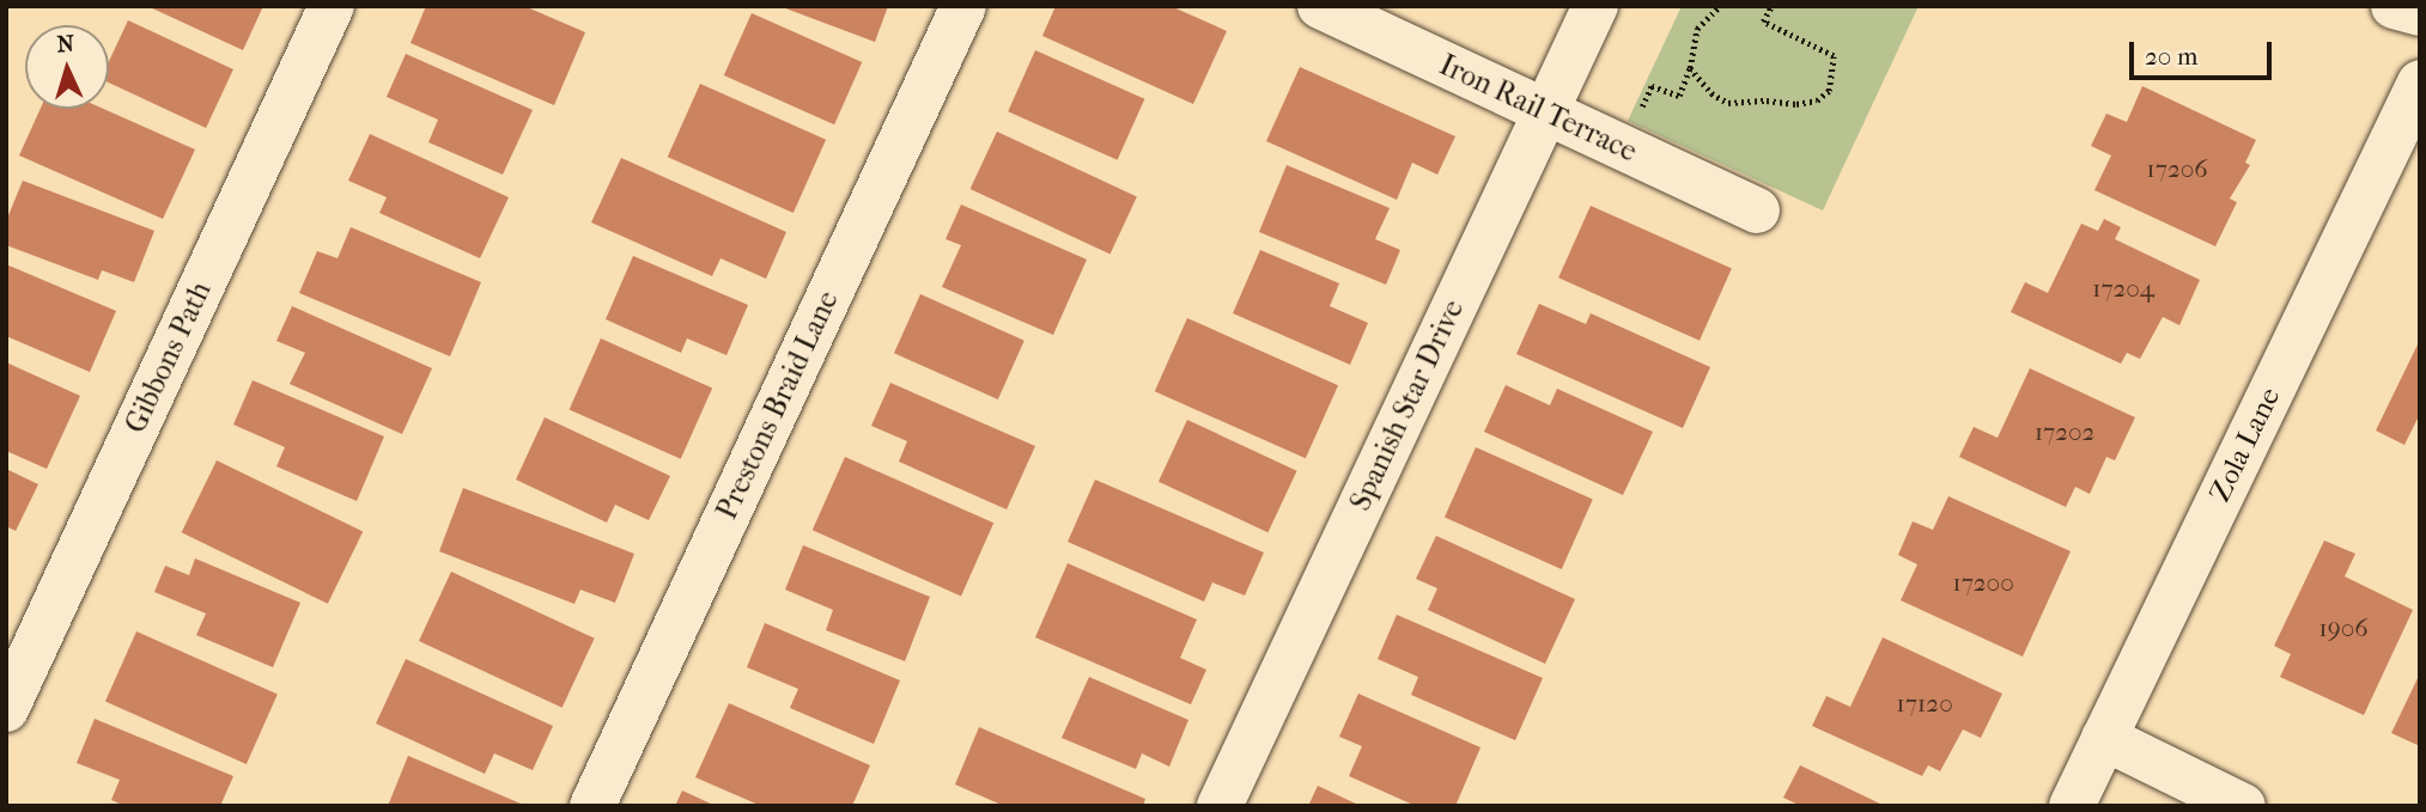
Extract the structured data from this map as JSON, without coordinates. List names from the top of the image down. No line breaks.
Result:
{"streets":{"street":["Iron Rail Terrace","Gibbons Path","Prestons Braid Lane","Spanish Star Drive","Zola Lane"]},"crossings":[["Iron Rail Terrace","Spanish Star Drive"]],"house_numbers":["17206","17204","17202","17200","1906","17120"],"scale_bar":"20 m","north":"top"}
